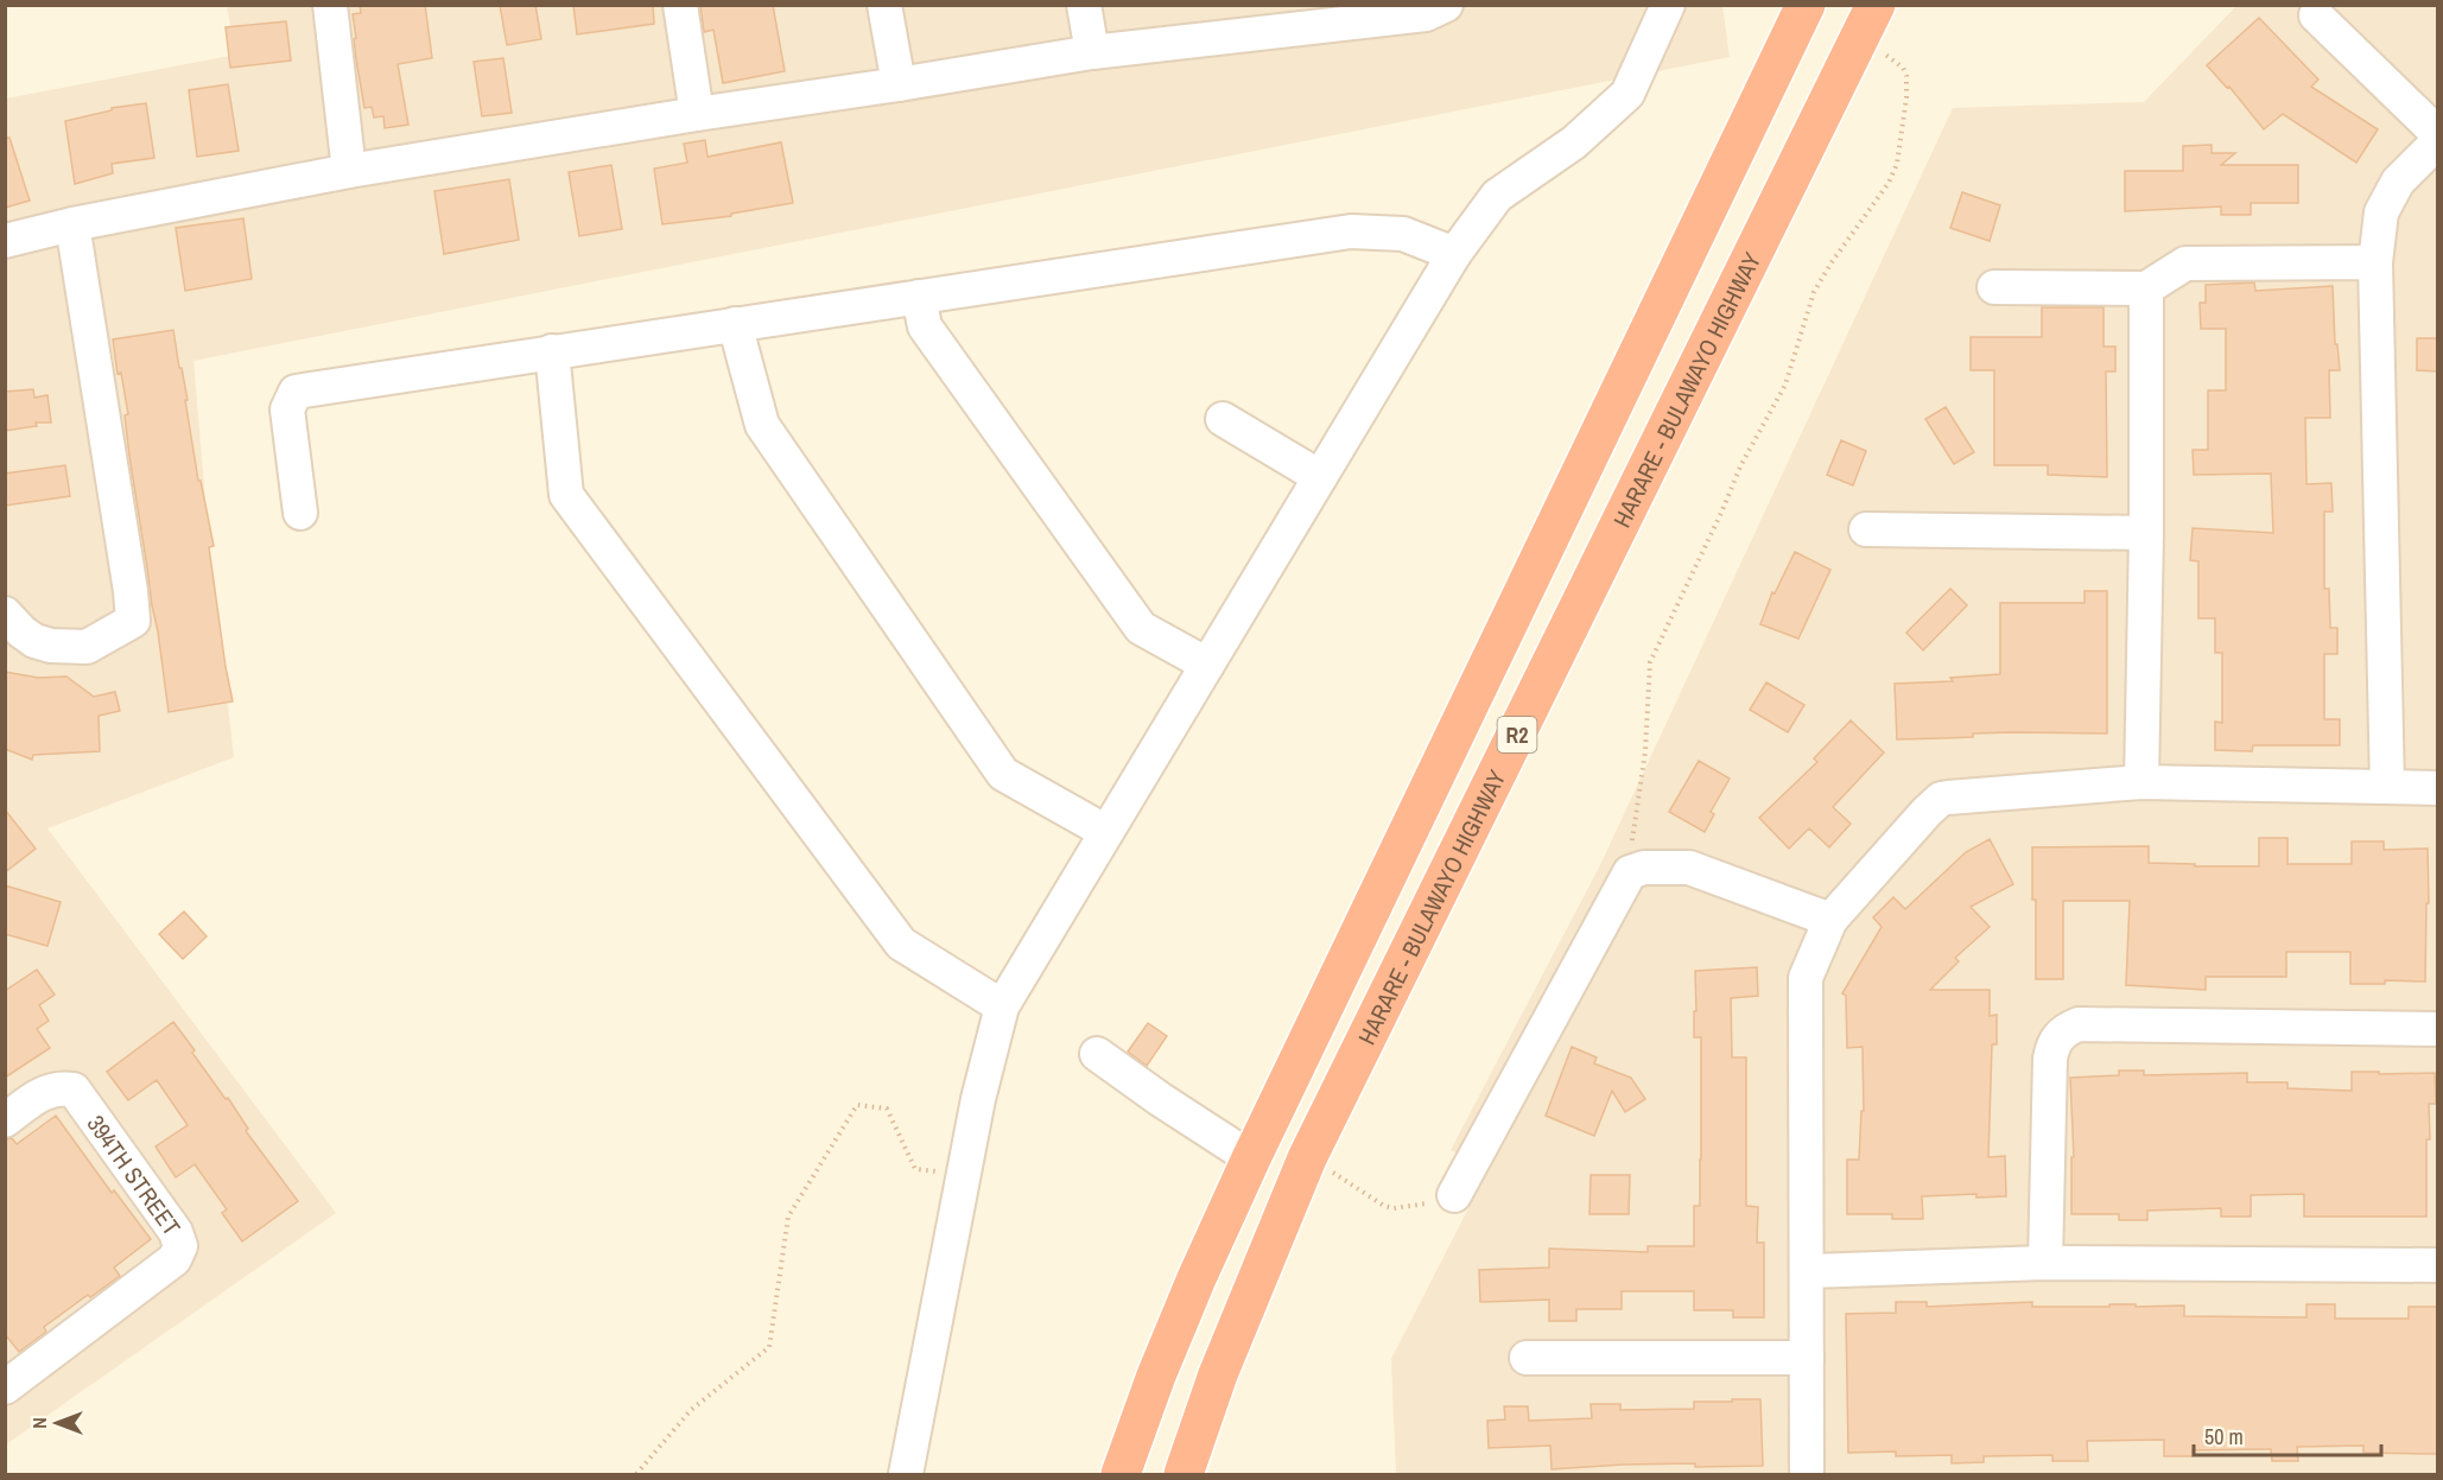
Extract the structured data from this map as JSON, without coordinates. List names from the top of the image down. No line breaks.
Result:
{"streets":{"highway":["HARARE - BULAWAYO HIGHWAY","R2"],"street":["394TH STREET"]},"scale_bar":"50 m","north":"left"}
